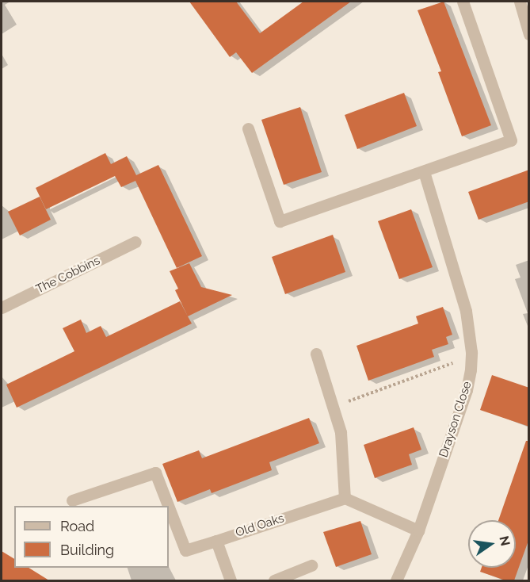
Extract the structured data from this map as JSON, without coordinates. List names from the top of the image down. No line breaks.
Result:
{"streets":{"street":["The Cobbins","Drayson Close","Old Oaks"]},"legend":["Road","Building"],"north":"right"}
